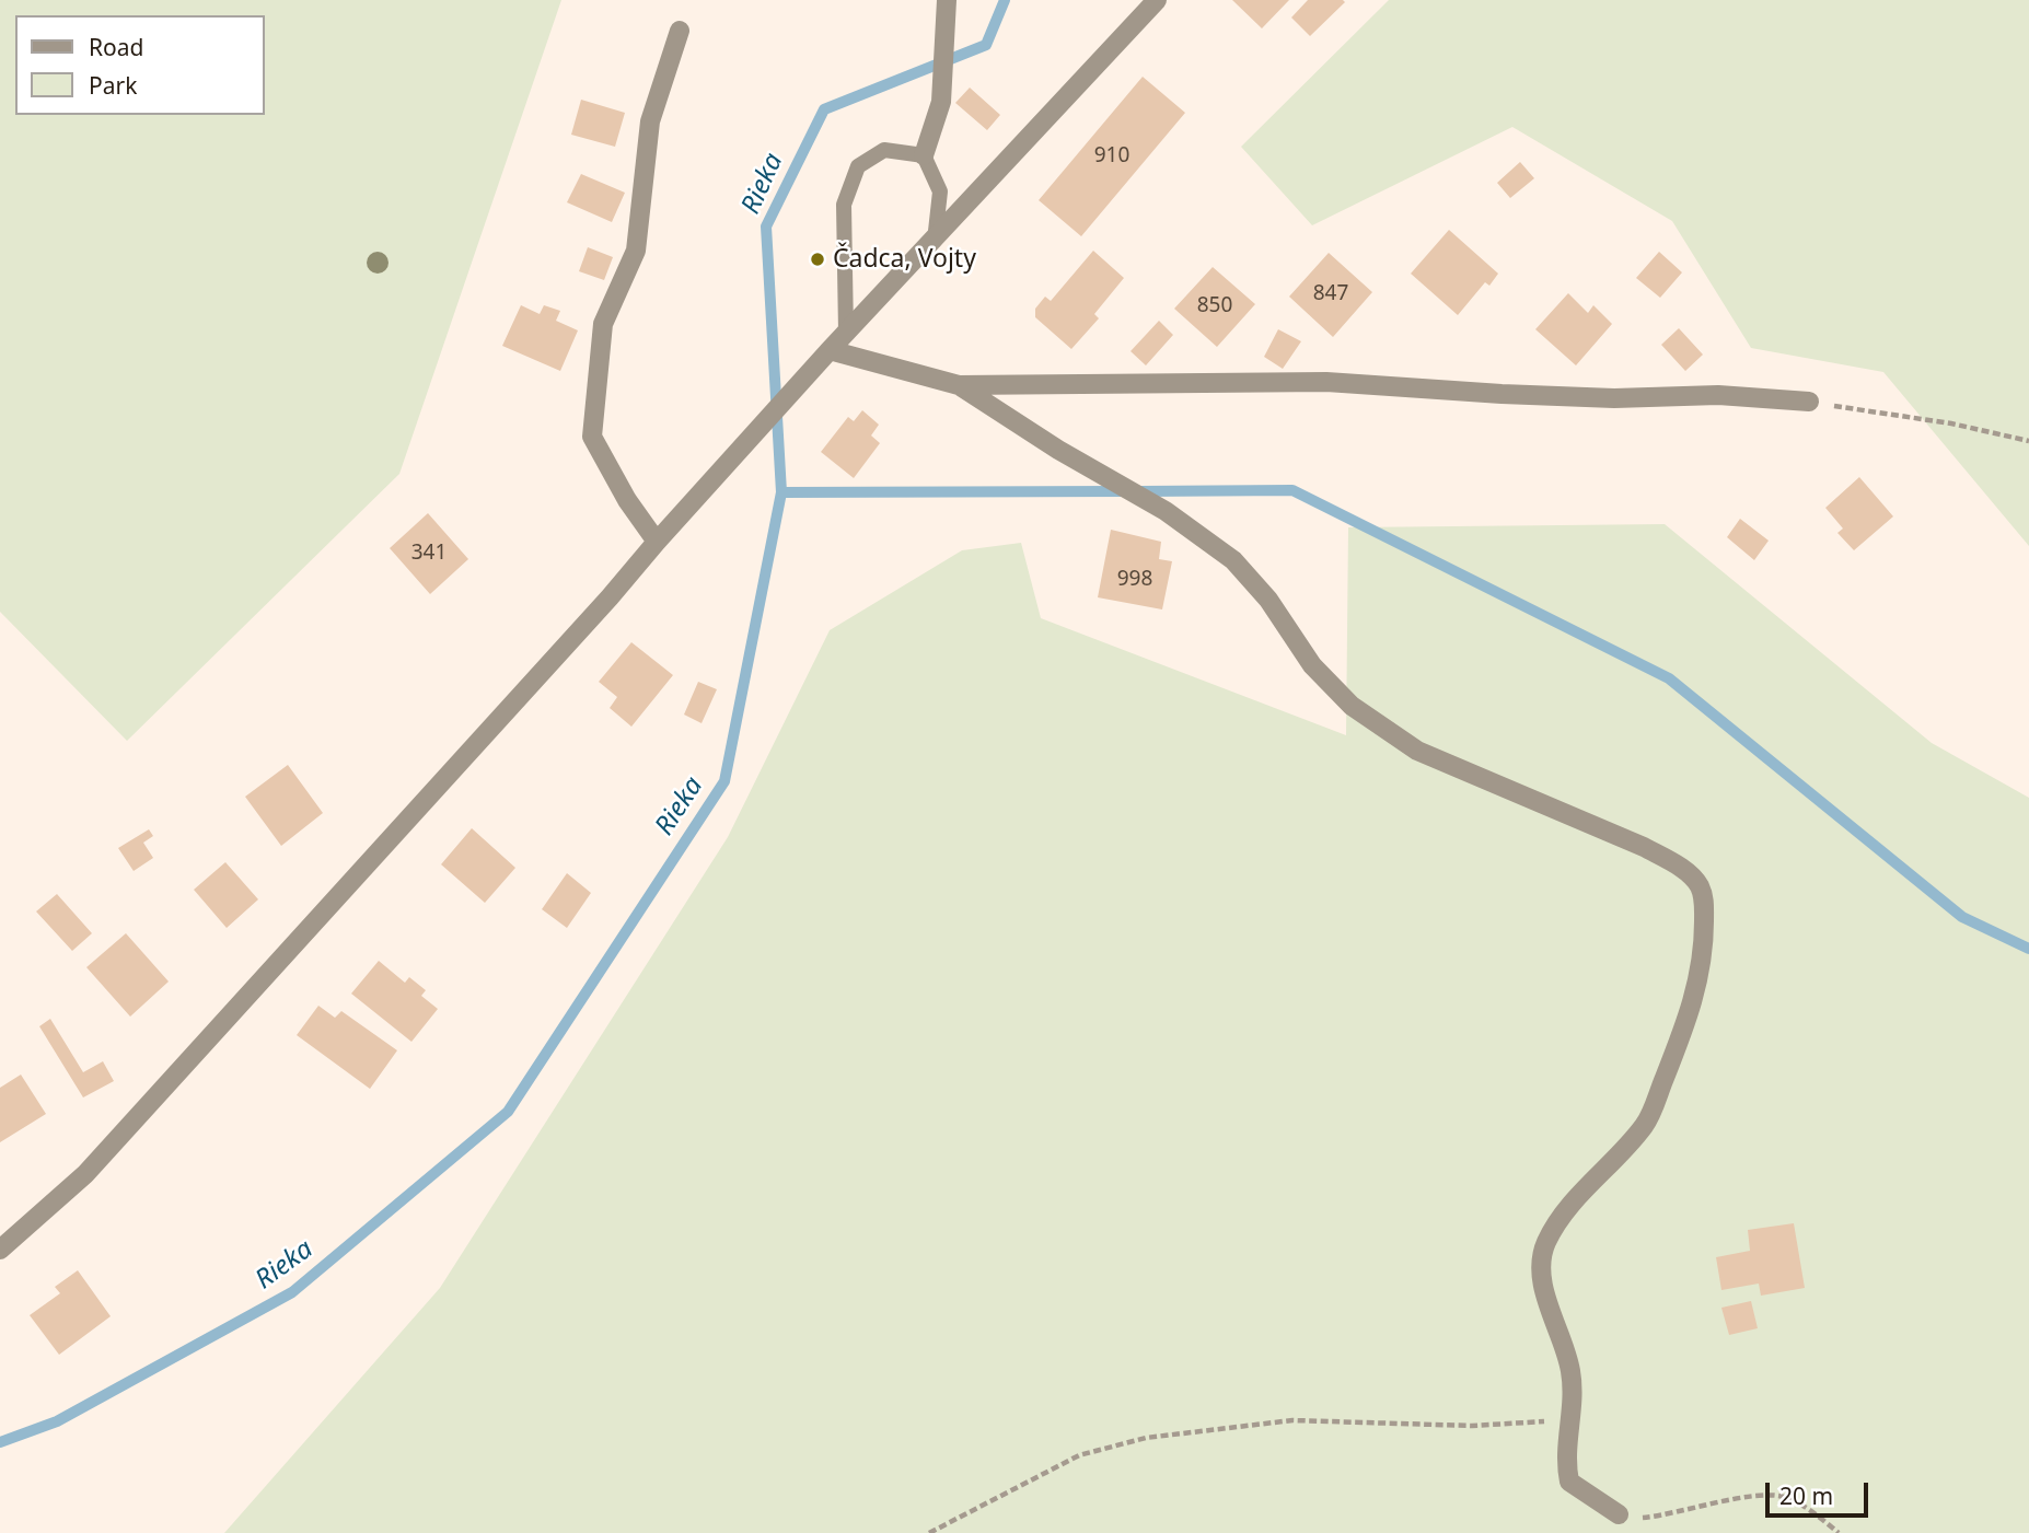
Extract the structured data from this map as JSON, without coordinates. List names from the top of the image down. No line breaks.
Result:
{"water":["Rieka"],"places":["Čadca, Vojty"],"house_numbers":["910","847","850","341","998"],"legend":["Road","Park"],"scale_bar":"20 m"}
